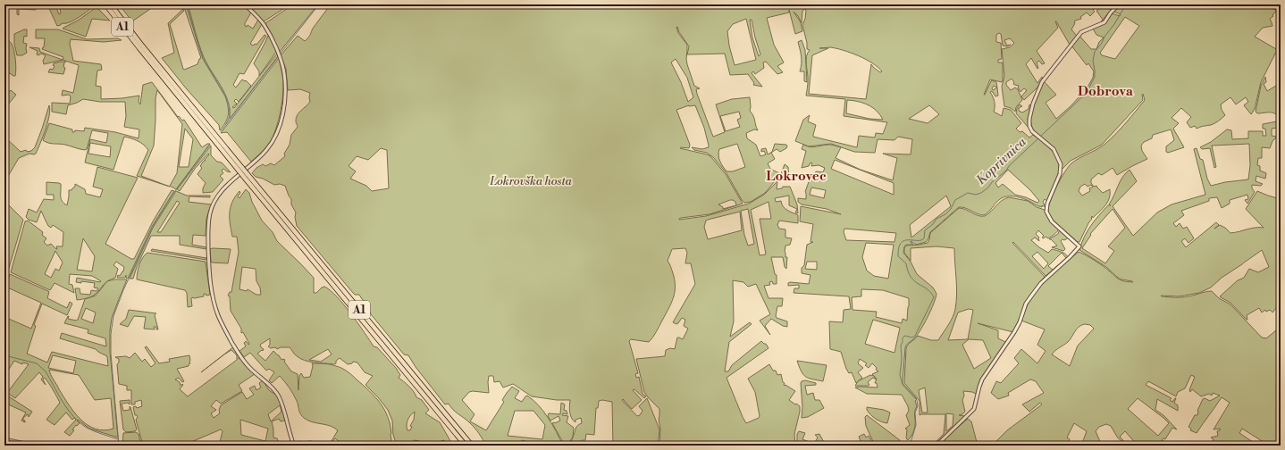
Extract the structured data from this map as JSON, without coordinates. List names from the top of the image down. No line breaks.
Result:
{"streets":{"highway":["A1"]},"districts":["Dobrova","Lokrovec"],"water":["Koprivnica"],"parks":["Lokrovška hosta"]}
